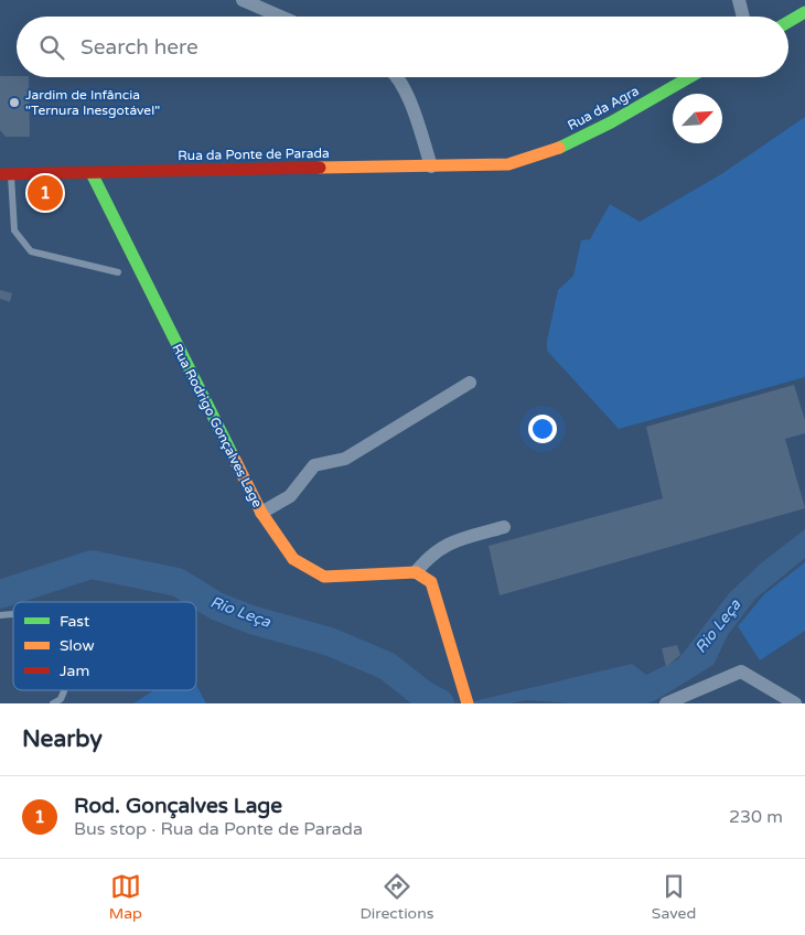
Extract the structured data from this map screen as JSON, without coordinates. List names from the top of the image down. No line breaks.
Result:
{"streets":{"main road":["Rua da Agra","Rua da Ponte de Parada","Rua Rodrigo Gonçalves Lage"]},"crossings":[["Rua da Agra","Rua da Ponte de Parada"],["Rua da Ponte de Parada","Rua Rodrigo Gonçalves Lage"]],"water":["Rio Leça"],"places":["Jardim de Infância \"Ternura Inesgotável\""],"legend":["Fast","Slow","Jam"],"north":"top right","page":{"search":"Search here","pins":"1","heading":"Nearby","list":[{"mark":"1","name":"Rod. Gonçalves Lage","note":"Bus stop · Rua da Ponte de Parada","value":"230 m"}],"nav":["Map","Directions","Saved"]}}
